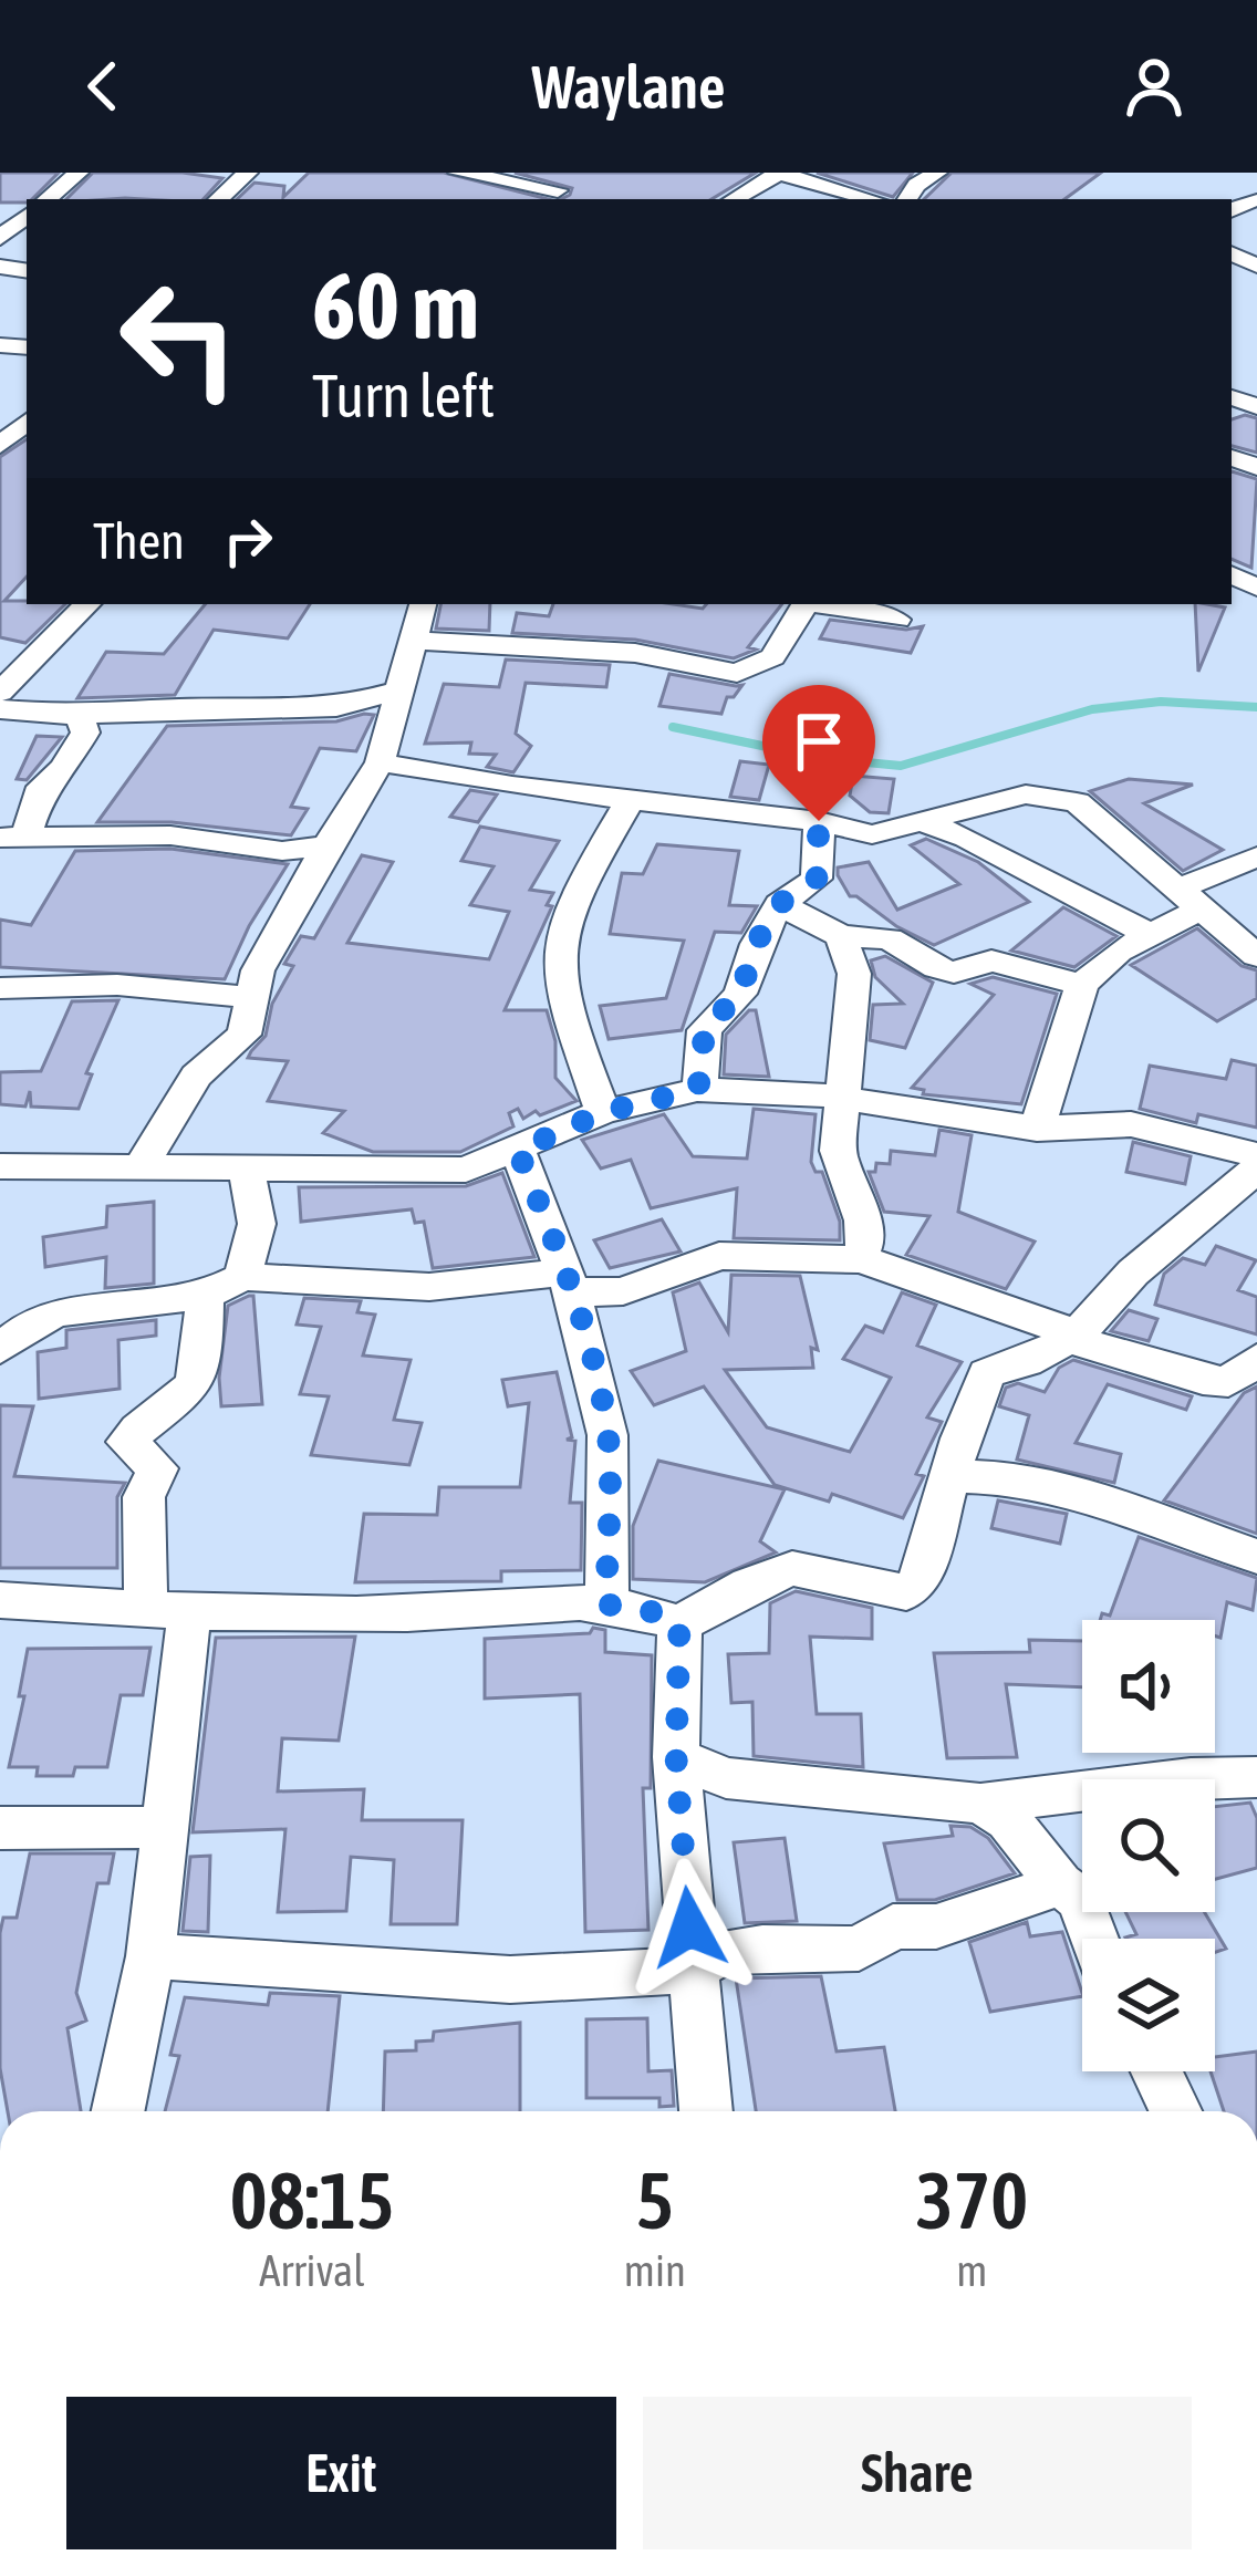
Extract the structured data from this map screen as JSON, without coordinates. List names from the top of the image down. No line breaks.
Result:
{"page":{"header":"Waylane","turn":["60 m","Turn left"],"then":"Then","eta":["08:15","Arrival","5","min","370","m"],"buttons":["Exit","Share"]}}
